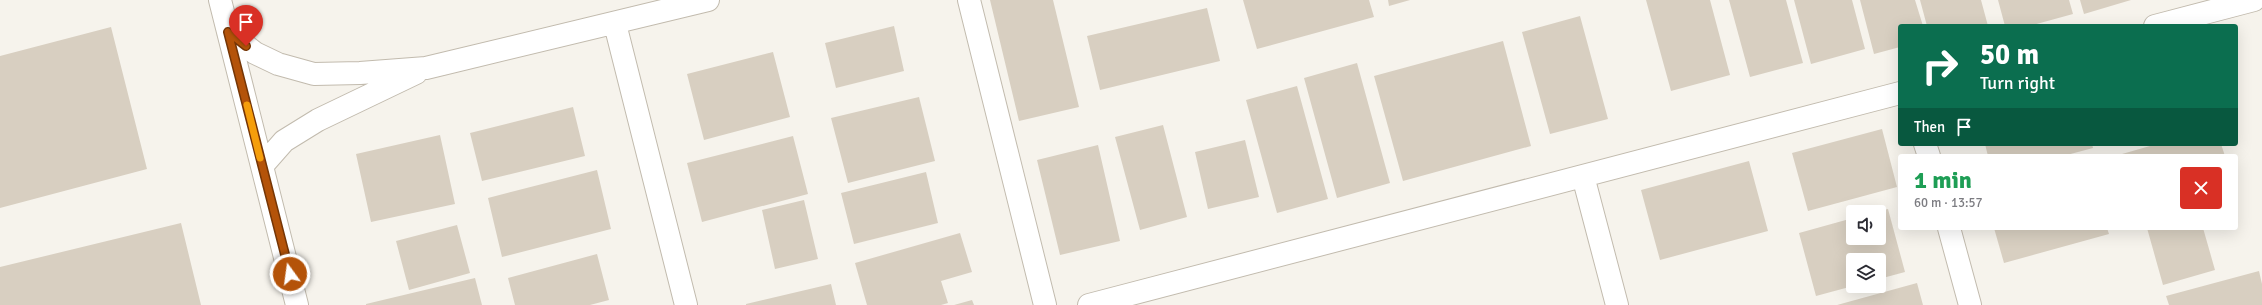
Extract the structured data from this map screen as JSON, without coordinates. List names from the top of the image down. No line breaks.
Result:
{"page":{"turn":["50 m","Turn right"],"then":"Then","heading":["1 min","60 m · 13:57"]}}
